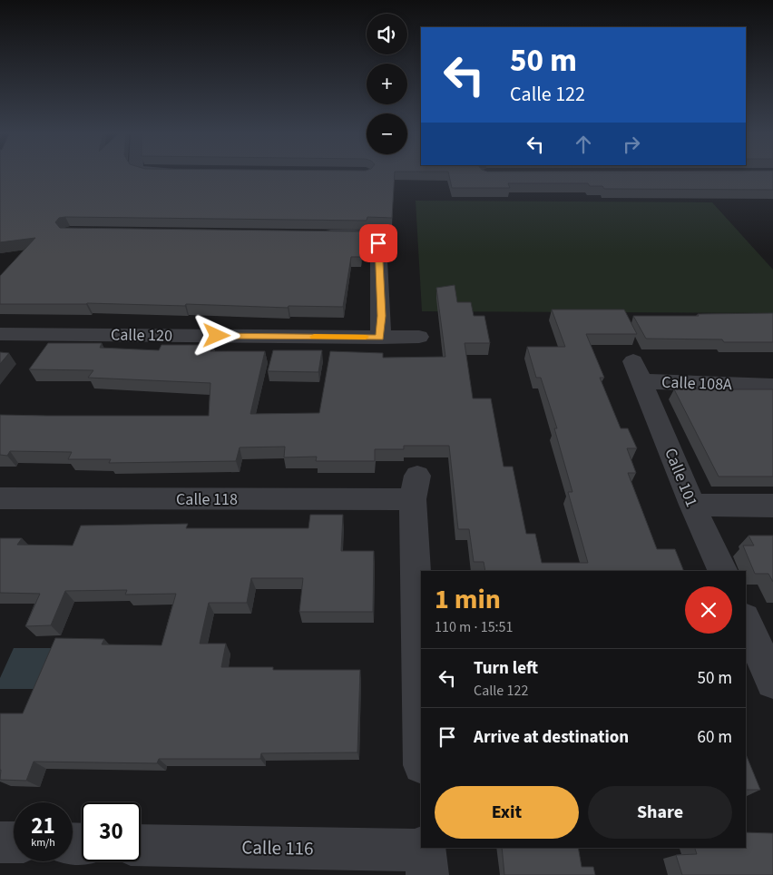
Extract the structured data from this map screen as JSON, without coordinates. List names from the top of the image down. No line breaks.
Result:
{"streets":{"street":["Calle 120","Calle 108A","Calle 101","Calle 118","Calle 116"]},"crossings":[["Calle 108A","Calle 101"]],"page":{"map_buttons":["+","−"],"turn":["50 m","Calle 122"],"heading":["1 min","110 m · 15:51"],"list":[{"name":"Turn left","note":"Calle 122","value":"50 m"},{"name":"Arrive at destination","value":"60 m"}],"buttons":["Exit","Share"],"speed":"21 km/h","limit":"30"}}
